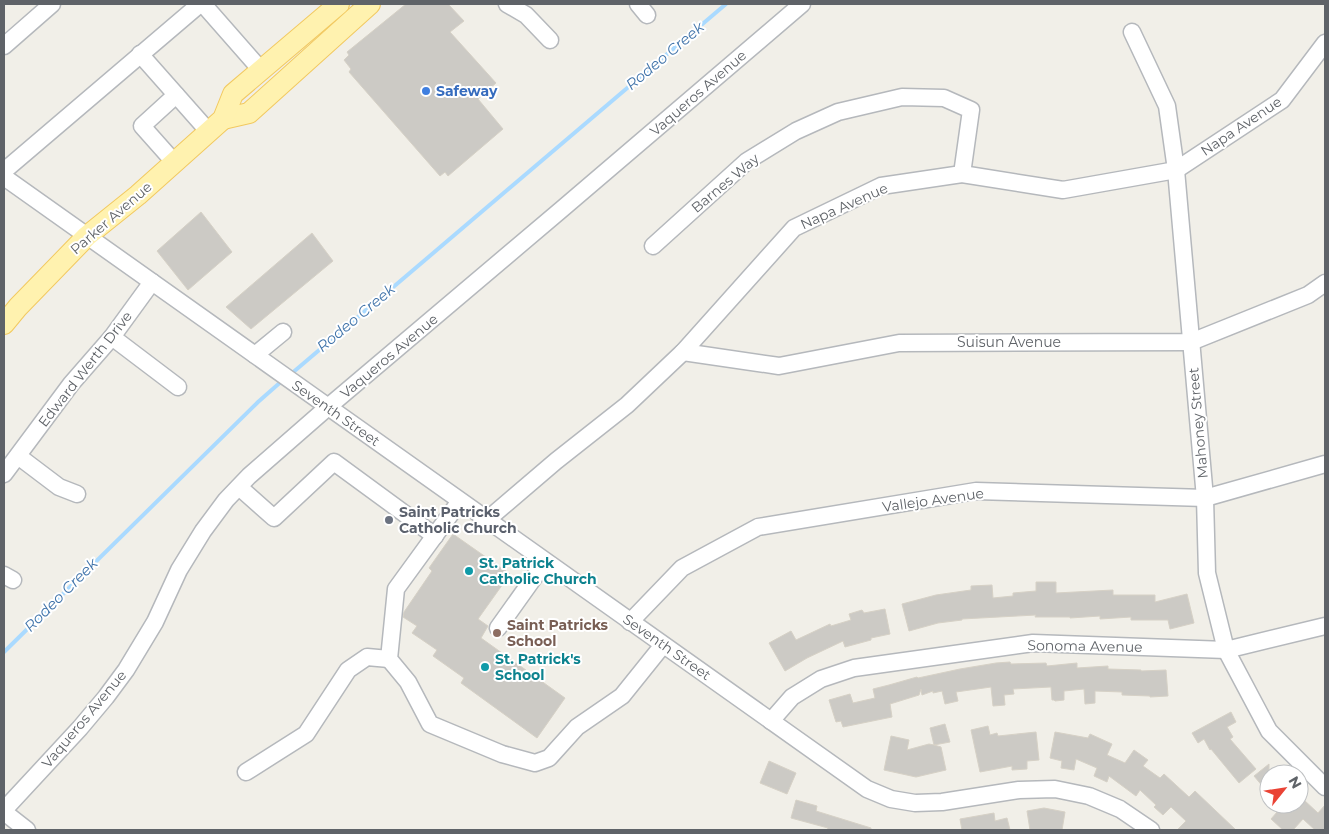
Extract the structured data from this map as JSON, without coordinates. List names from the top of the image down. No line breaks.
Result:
{"streets":{"main road":["Parker Avenue"],"street":["Vaqueros Avenue","Napa Avenue","Barnes Way","Suisun Avenue","Edward Werth Drive","Seventh Street","Mahoney Street","Vallejo Avenue","Sonoma Avenue"]},"crossings":[["Vaqueros Avenue","Seventh Street"],["Napa Avenue","Barnes Way"],["Napa Avenue","Suisun Avenue"],["Napa Avenue","Seventh Street"],["Napa Avenue","Mahoney Street"],["Parker Avenue","Seventh Street"],["Suisun Avenue","Mahoney Street"],["Edward Werth Drive","Seventh Street"],["Seventh Street","Vallejo Avenue"],["Seventh Street","Sonoma Avenue"],["Mahoney Street","Vallejo Avenue"],["Mahoney Street","Sonoma Avenue"]],"water":["Rodeo Creek"],"places":["Safeway","Saint Patricks Catholic Church","St. Patrick Catholic Church","Saint Patricks School","St. Patrick's School"],"north":"top right"}
